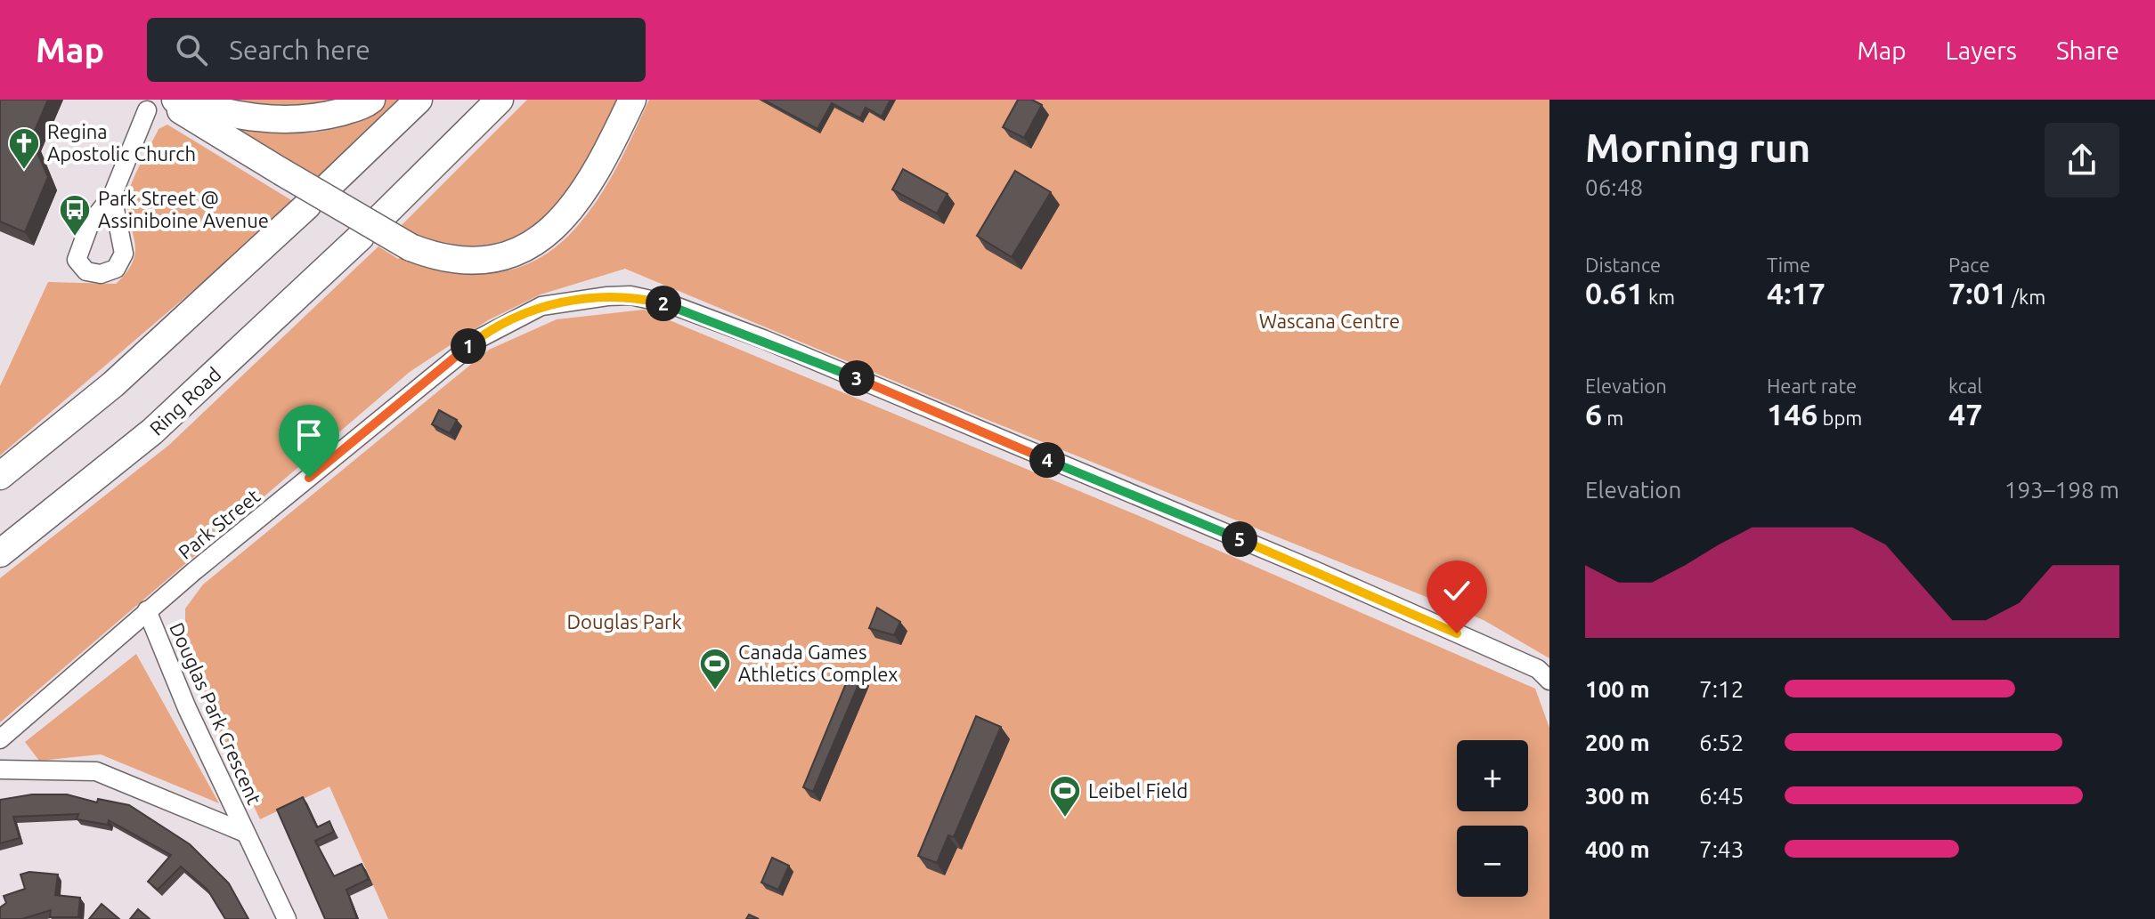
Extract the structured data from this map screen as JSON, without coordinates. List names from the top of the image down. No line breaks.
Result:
{"streets":{"highway":["Ring Road"],"street":["Park Street","Douglas Park Crescent"]},"crossings":[["Park Street","Douglas Park Crescent"]],"parks":["Wascana Centre","Douglas Park"],"places":{"church":["Regina Apostolic Church"],"bus stop":["Park Street @ Assiniboine Avenue"],"sports":["Canada Games Athletics Complex","Leibel Field"]},"page":{"header":"Map","search":"Search here","nav":["Map","Layers","Share"],"heading":["Morning run","06:48"],"stats":[["Distance","0.61 km"],["Time","4:17"],["Pace","7:01 /km"],["Elevation","6 m"],["Heart rate","146 bpm"],["kcal","47"]],"pins":["2","1","3","4","5"],"chart":["Elevation","193–198 m"],"list":[{"name":"100 m","note":"7:12"},{"name":"200 m","note":"6:52"},{"name":"300 m","note":"6:45"},{"name":"400 m","note":"7:43"}],"map_buttons":["+","−"]}}
